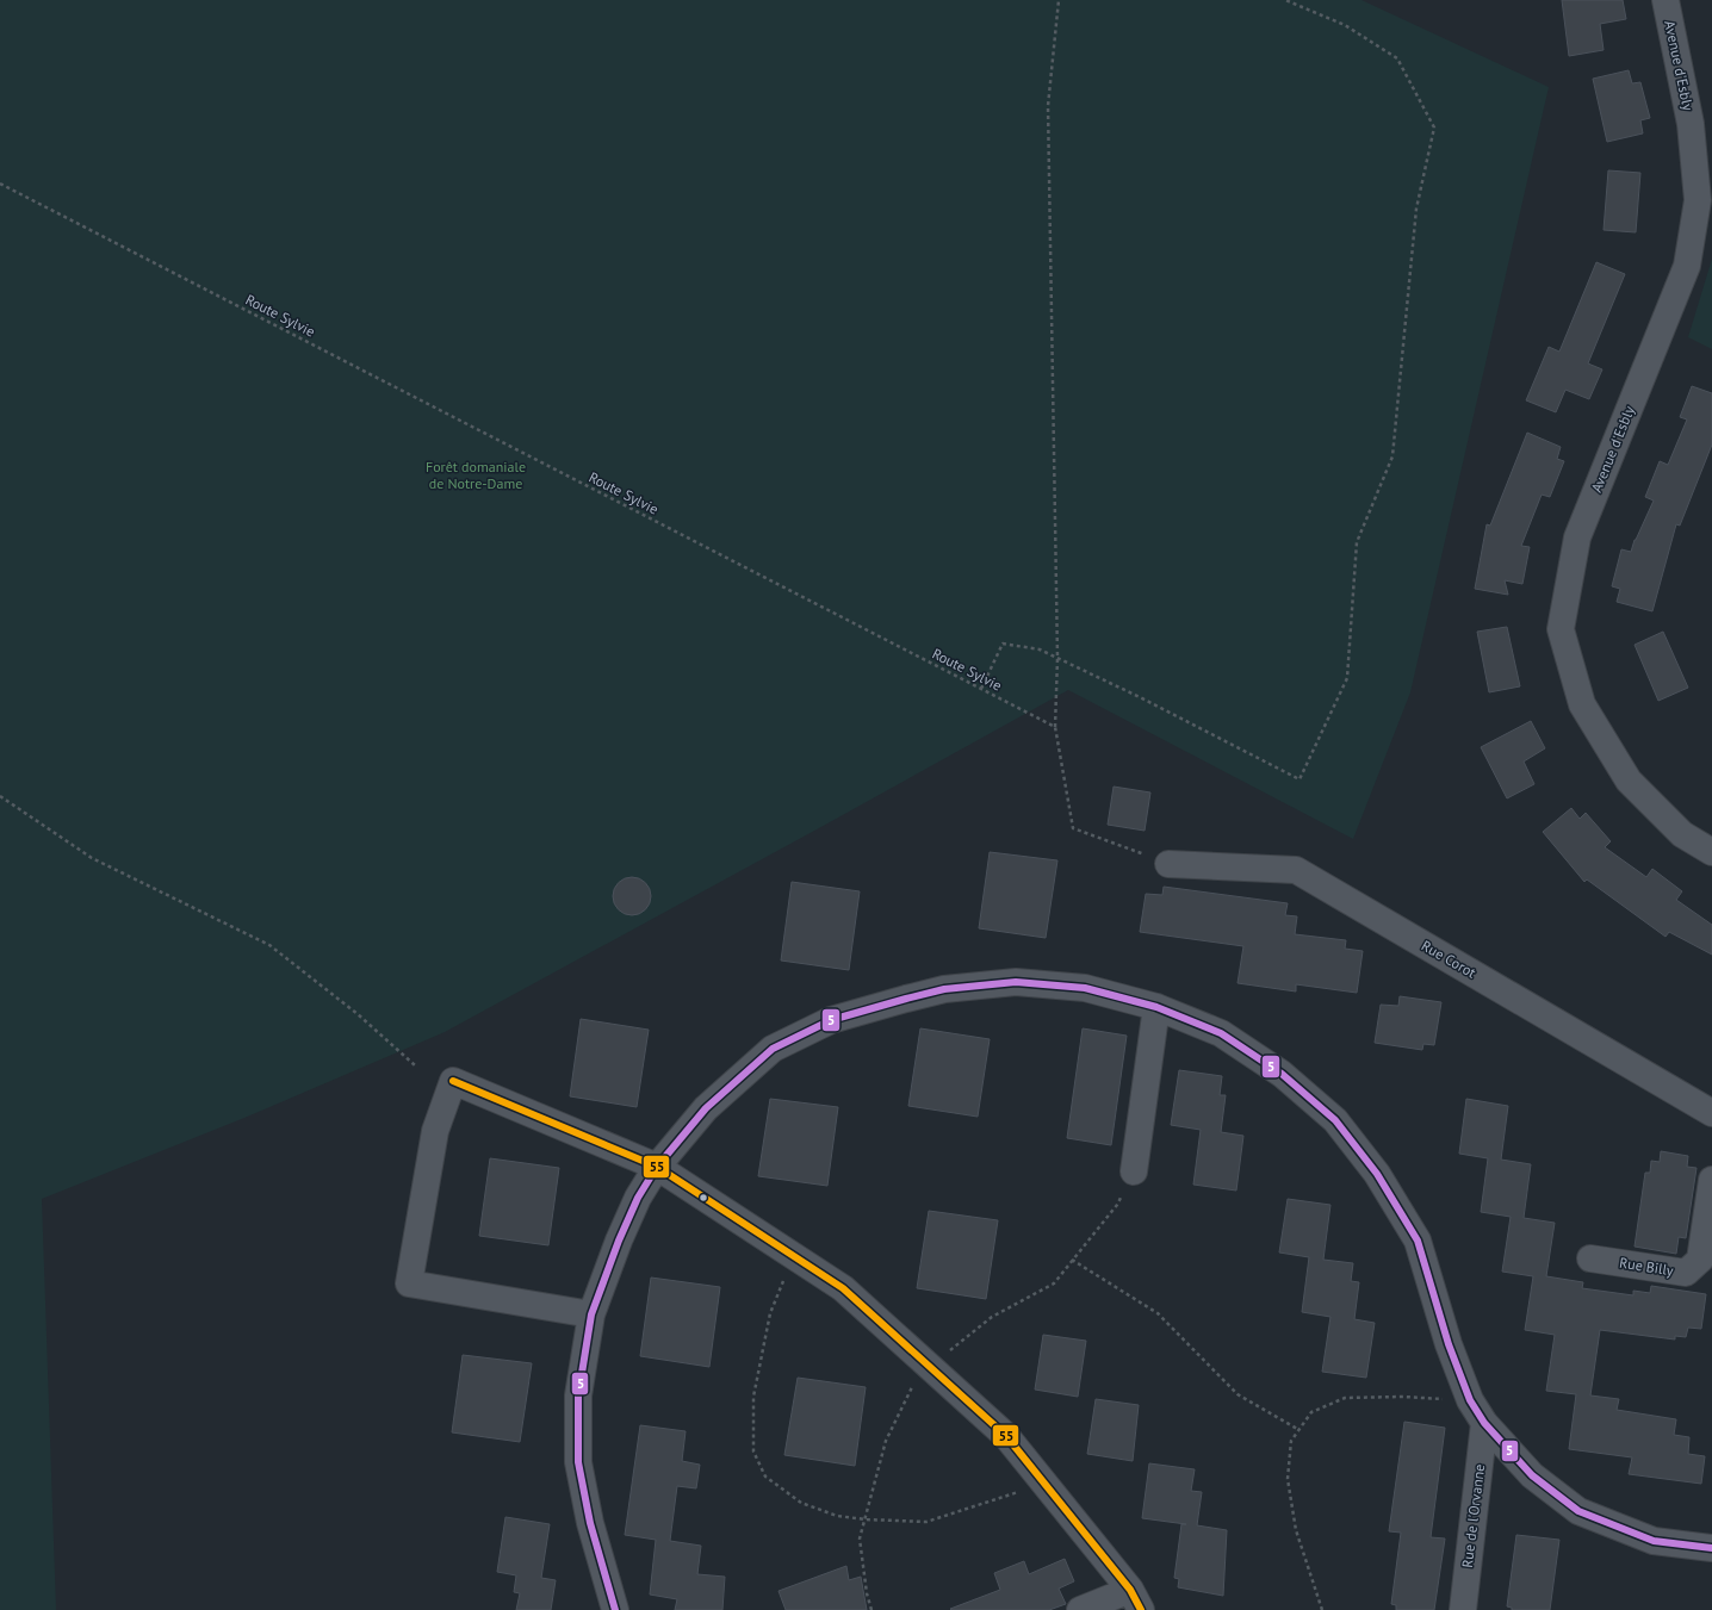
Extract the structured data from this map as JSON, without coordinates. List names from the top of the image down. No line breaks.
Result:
{"streets":{"street":["Avenue d'Esbly","Rue Corot","Rue Billy","Rue de l'Orvanne"],"path":["Route Sylvie"]},"parks":["Forêt domaniale de Notre-Dame"],"lines":["transit line 5","transit line 55"]}
